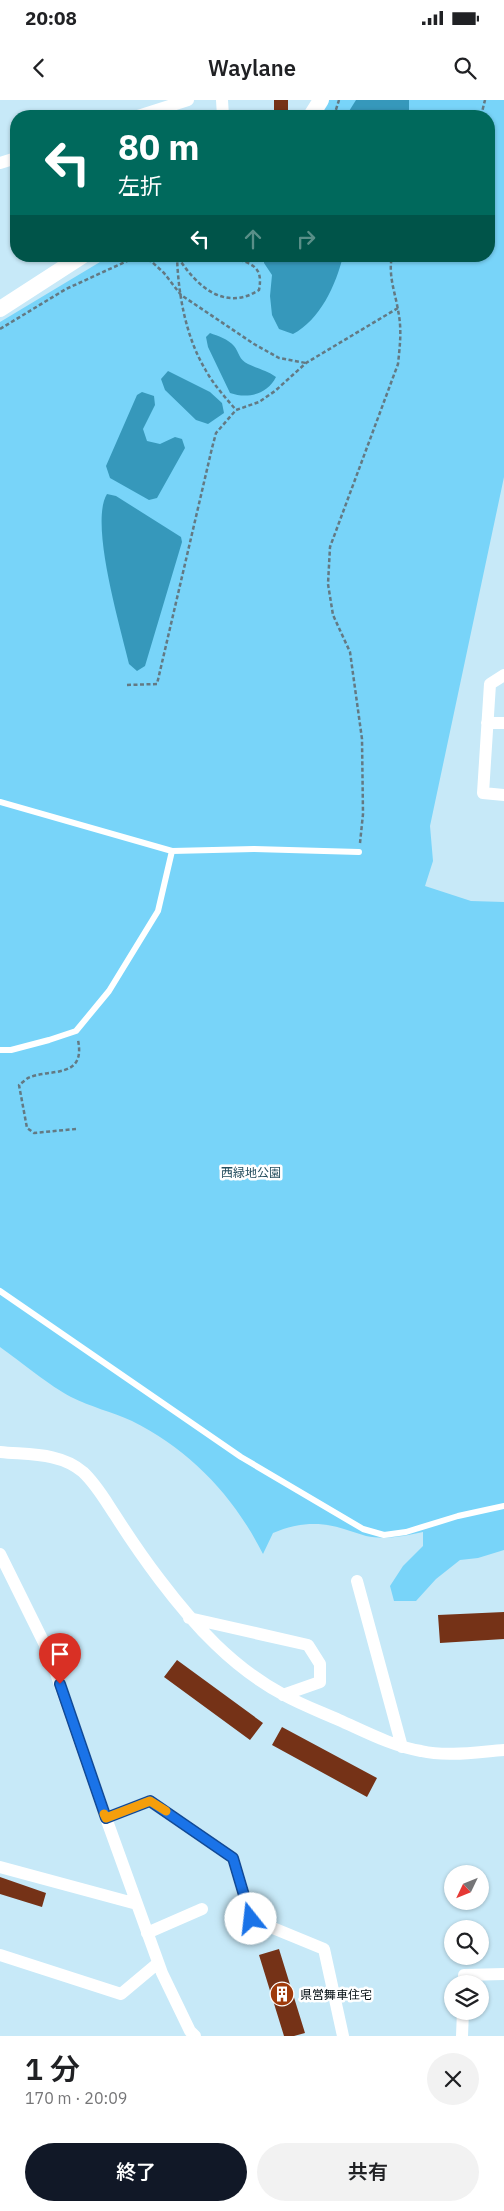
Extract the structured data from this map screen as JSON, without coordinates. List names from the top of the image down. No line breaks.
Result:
{"parks":["西緑地公園"],"places":{"building":["県営舞車住宅"]},"north":"bottom left","page":{"status":"20:08","header":"Waylane","turn":["80 m","左折"],"heading":["1 分","170 m · 20:09"],"buttons":["終了","共有"]}}
